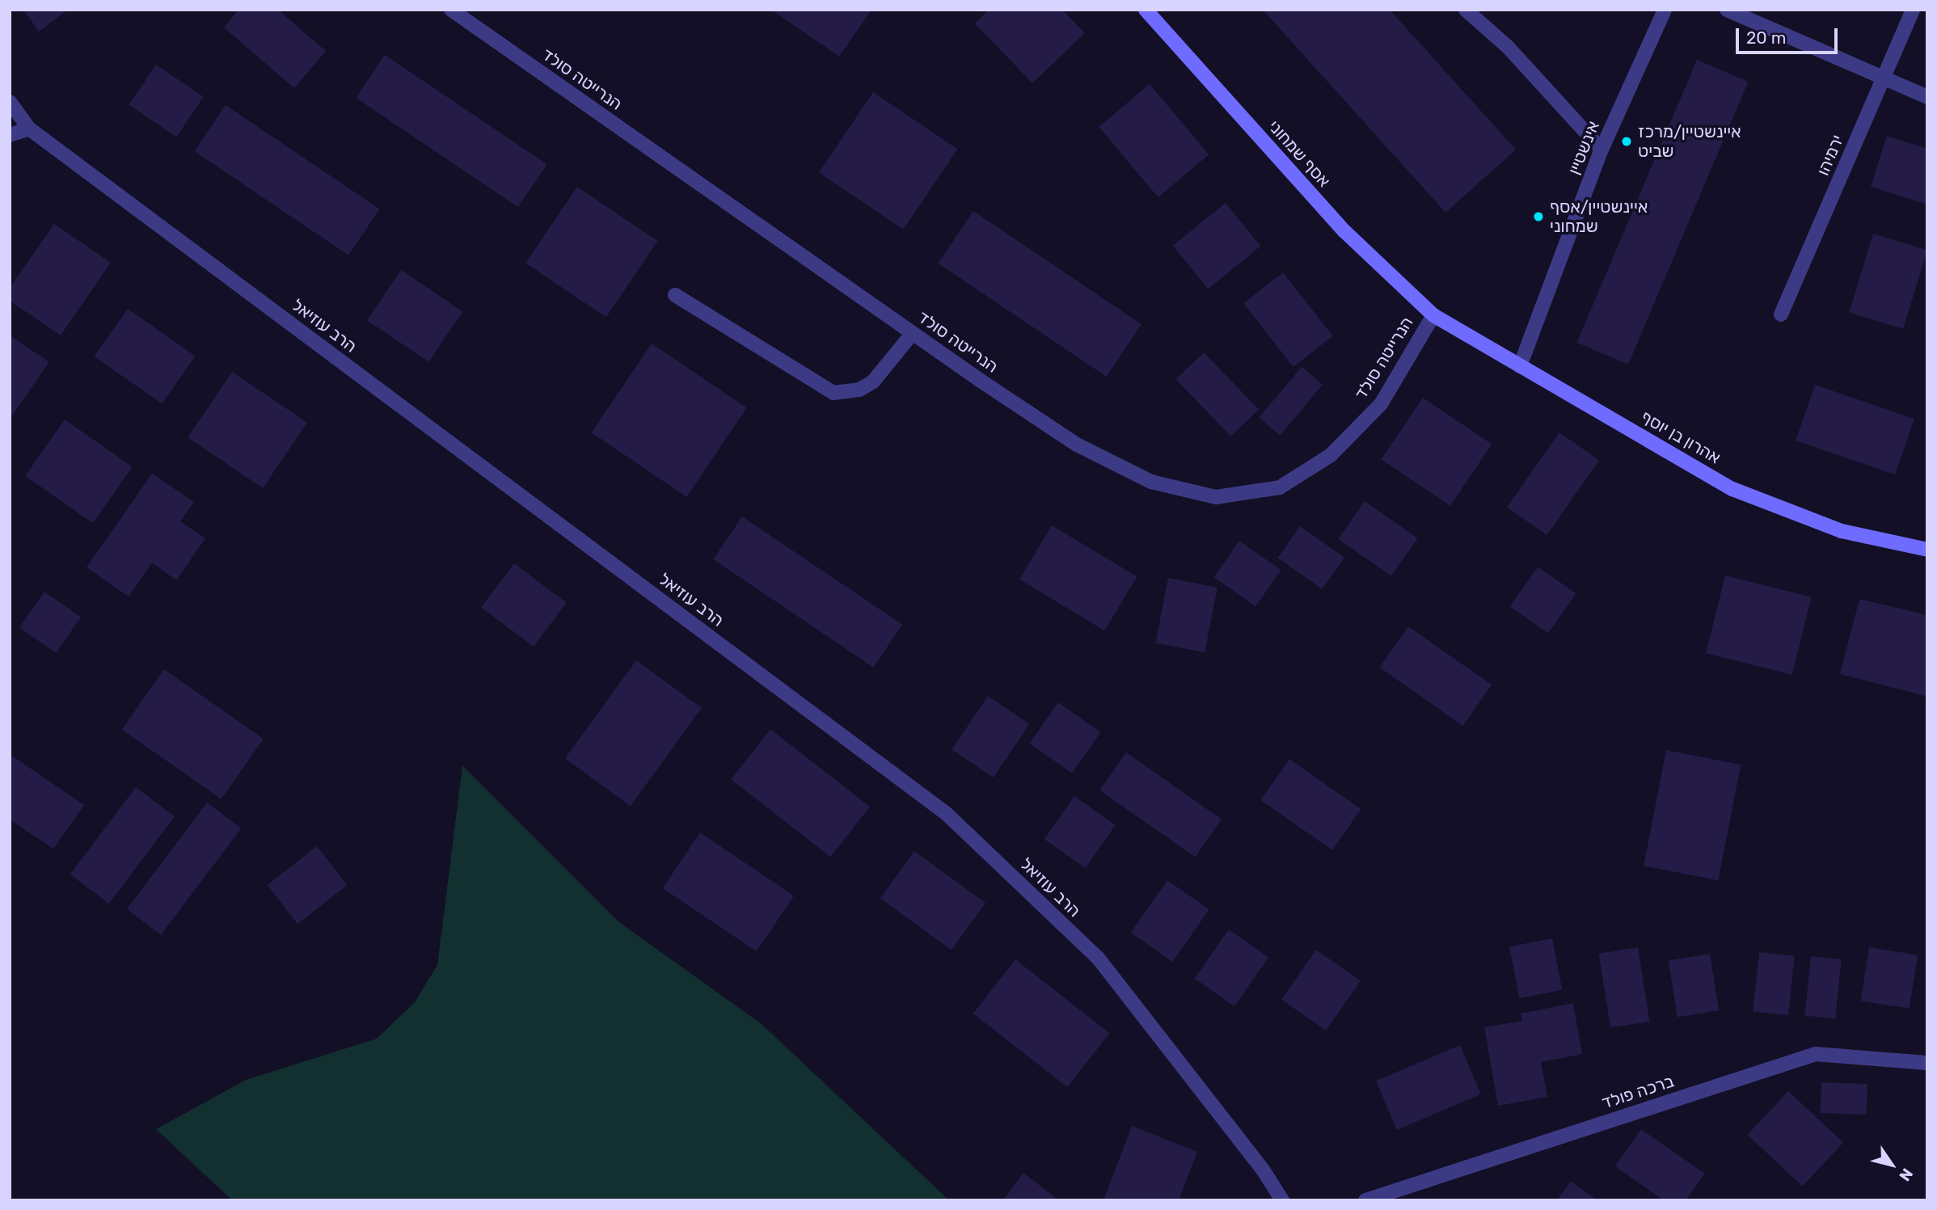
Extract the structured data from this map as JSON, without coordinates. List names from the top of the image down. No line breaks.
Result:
{"streets":{"street":["הנרייטה סולד","אינשטיין","אסף שמחוני","ירמיהו","הרב עוזיאל","אהרון בן יוסף","ברכה פולד"]},"crossings":[["הנרייטה סולד","אסף שמחוני"],["הנרייטה סולד","אהרון בן יוסף"],["אינשטיין","אהרון בן יוסף"],["אסף שמחוני","אהרון בן יוסף"]],"places":["איינשטיין/מרכז שביט","איינשטיין/אסף שמחוני"],"scale_bar":"20 m","north":"bottom right"}
